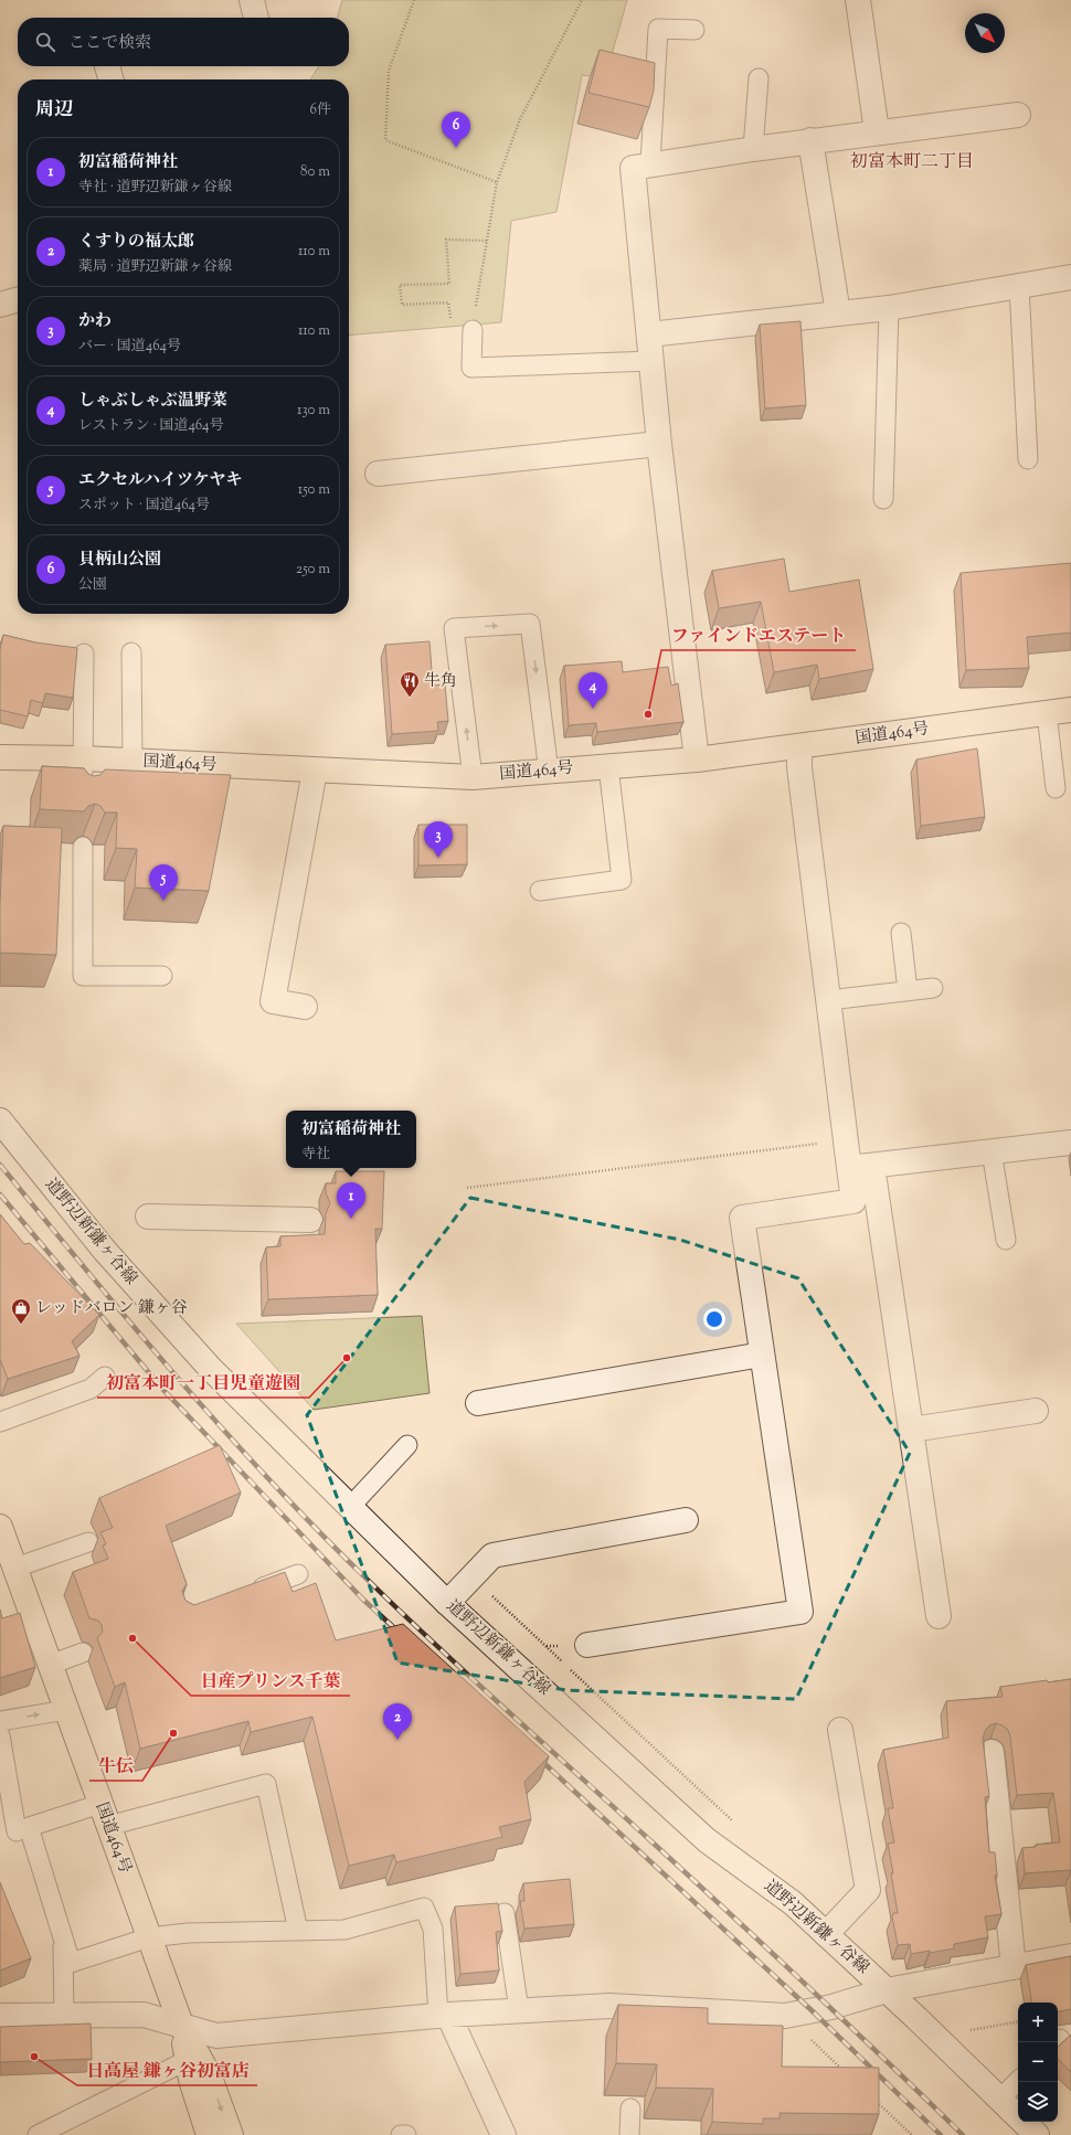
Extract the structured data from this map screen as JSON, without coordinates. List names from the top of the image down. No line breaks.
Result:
{"streets":{"highway":["国道464号"],"street":["道野辺新鎌ヶ谷線"]},"districts":["初富本町二丁目"],"places":{"restaurant":["牛角"],"other":["ファインドエステート","初富本町一丁目児童遊園","日産プリンス千葉","牛伝","日高屋 鎌ヶ谷初富店"],"shop":["レッドバロン 鎌ヶ谷"]},"north":"bottom right","page":{"search":"ここで検索","heading":["周辺","6件"],"pins":["6","4","3","5","1","2"],"list":[{"mark":"1","name":"初富稲荷神社","note":"寺社 · 道野辺新鎌ヶ谷線","value":"80 m"},{"mark":"2","name":"くすりの福太郎","note":"薬局 · 道野辺新鎌ヶ谷線","value":"110 m"},{"mark":"3","name":"かわ","note":"バー · 国道464号","value":"110 m"},{"mark":"4","name":"しゃぶしゃぶ温野菜","note":"レストラン · 国道464号","value":"130 m"},{"mark":"5","name":"エクセルハイツケヤキ","note":"スポット · 国道464号","value":"150 m"},{"mark":"6","name":"貝柄山公園","note":"公園","value":"250 m"}],"popup":["初富稲荷神社","寺社"],"map_buttons":["+","−"]}}
